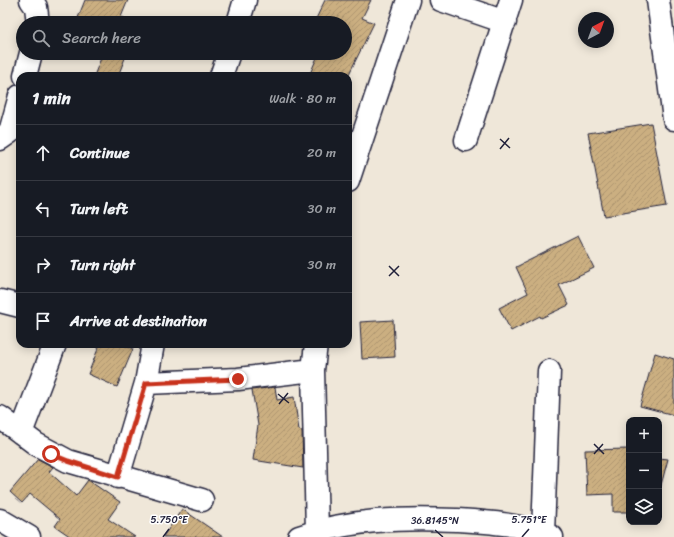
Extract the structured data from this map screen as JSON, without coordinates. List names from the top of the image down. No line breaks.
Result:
{"north":"top right","page":{"search":"Search here","heading":["1 min","Walk · 80 m"],"list":[["Continue","20 m"],["Turn left","30 m"],["Turn right","30 m"],"Arrive at destination"],"map_buttons":["+","−"]},"coordinates":["5.750°E","5.751°E","36.8145°N"]}
